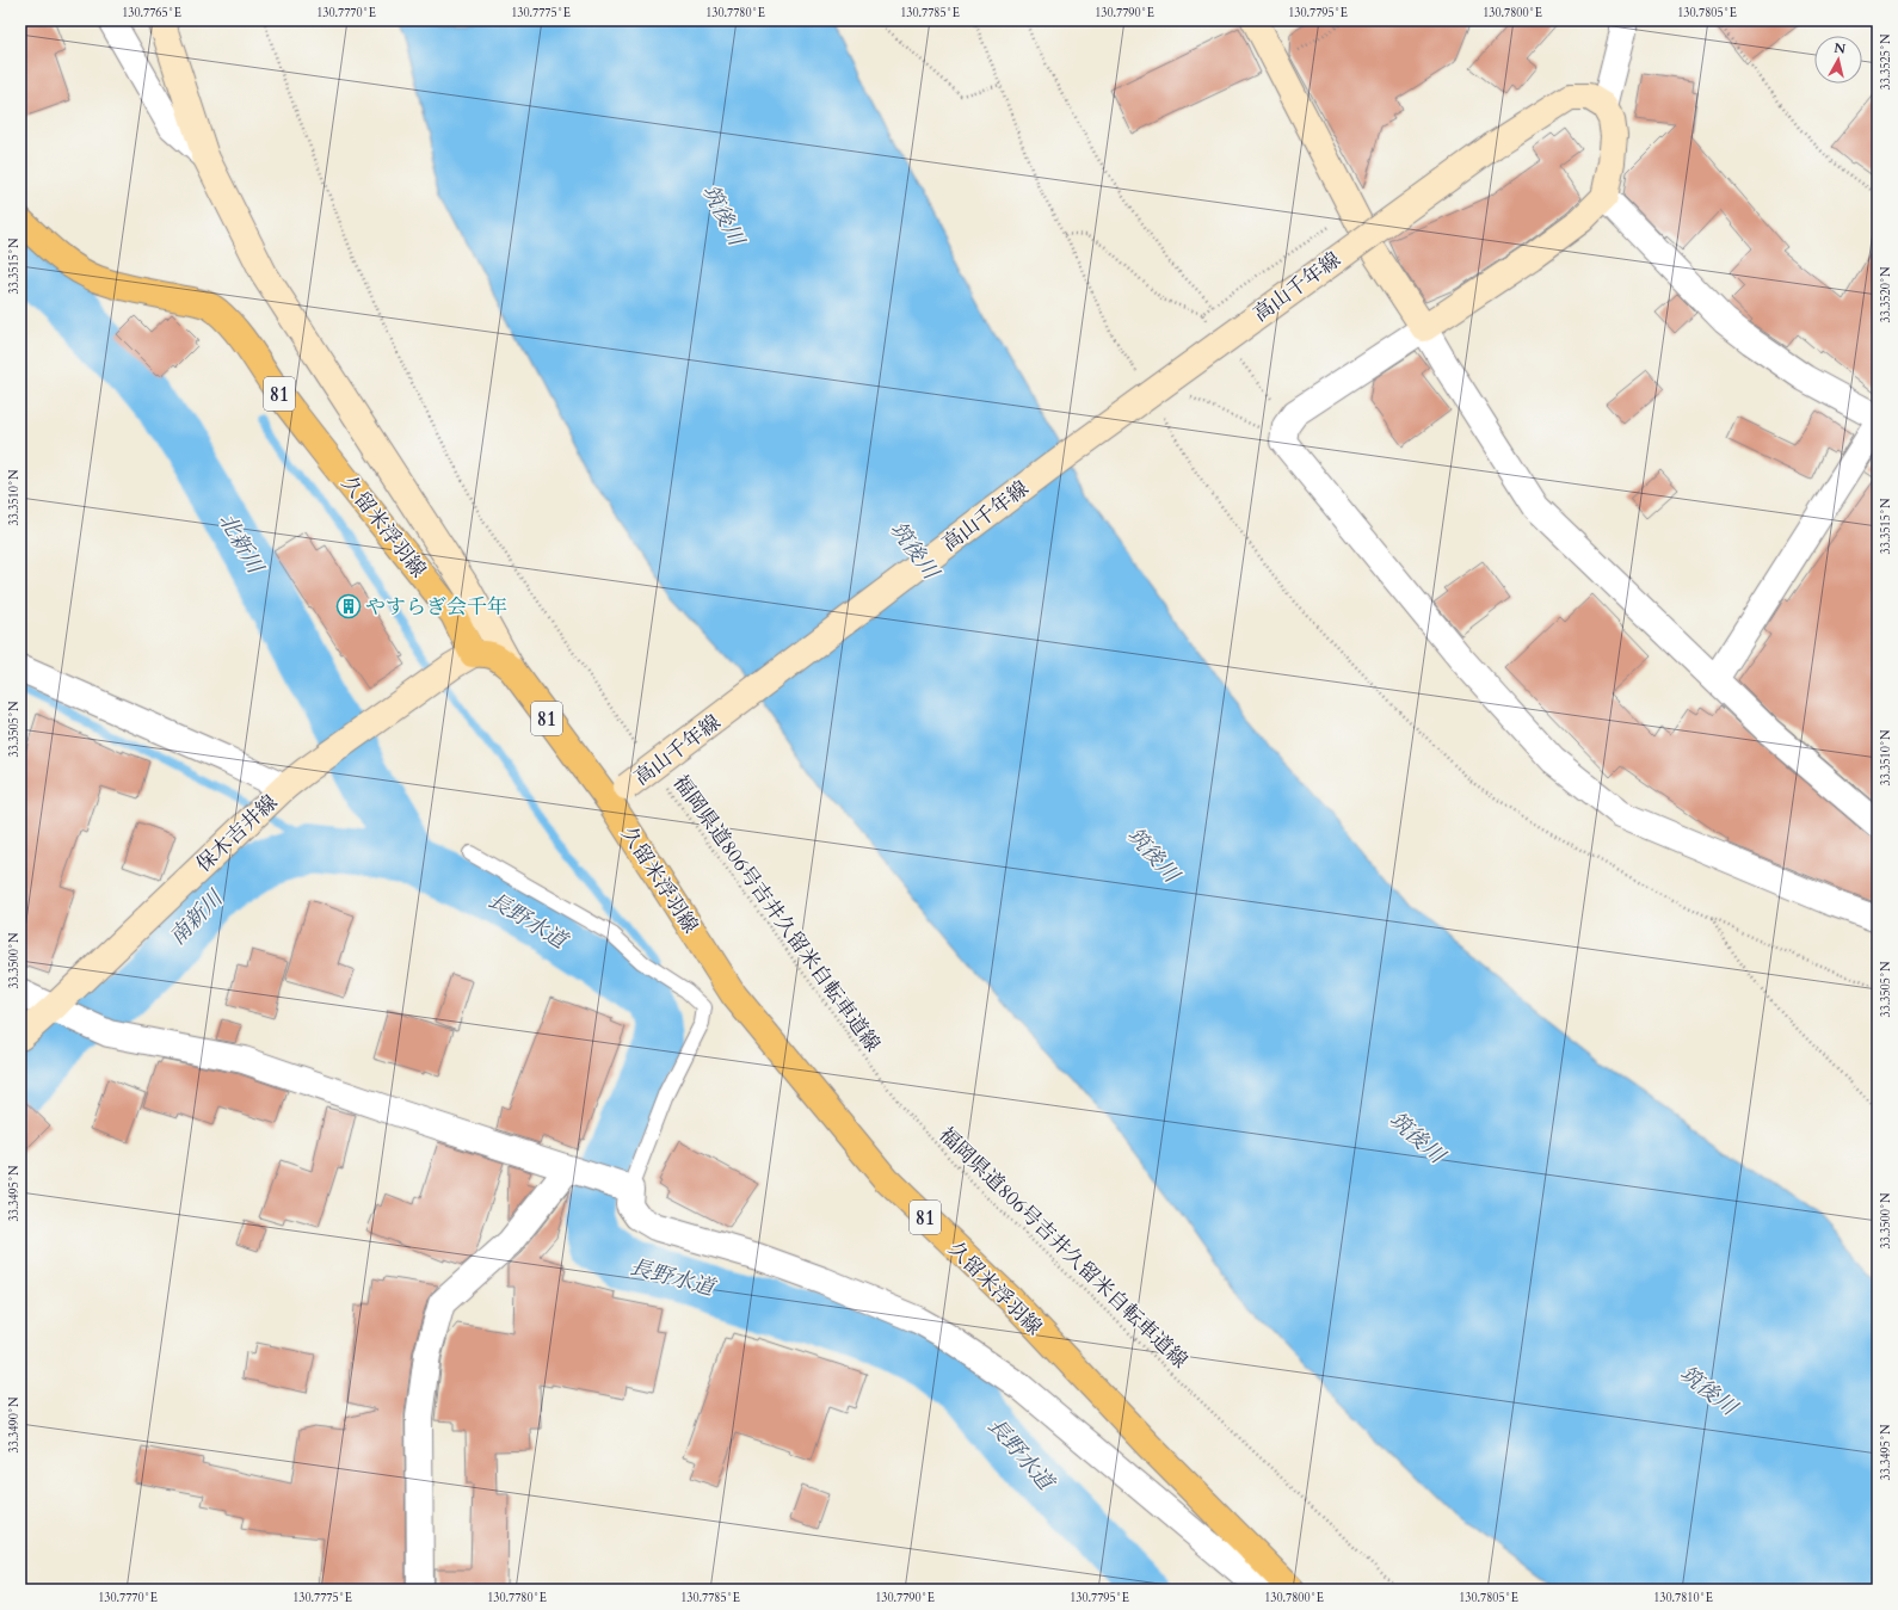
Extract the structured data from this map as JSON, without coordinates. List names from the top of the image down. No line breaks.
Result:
{"streets":{"main road":["高山千年線","81","久留米浮羽線","保木吉井線"],"path":["福岡県道806号吉井久留米自転車道線"]},"crossings":[["高山千年線","久留米浮羽線"],["久留米浮羽線","保木吉井線"]],"water":["筑後川","北新川","南新川","長野水道"],"places":{"building":["やすらぎ会千年"]},"north":"top","coordinates":["130.7765°E","130.7770°E","130.7775°E","130.7780°E","130.7785°E","130.7790°E","130.7795°E","130.7800°E","130.7805°E","33.3525°N","33.3515°N","33.3520°N","33.3510°N","33.3505°N","33.3500°N","33.3495°N","33.3490°N","130.7810°E"]}
